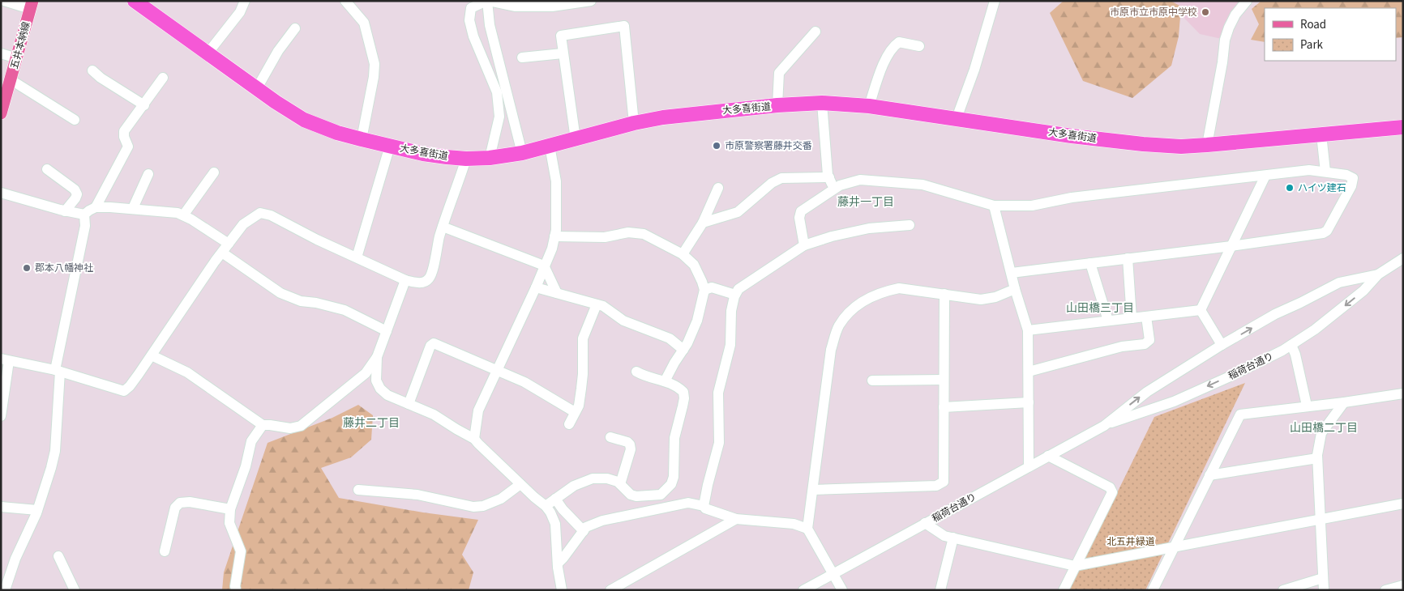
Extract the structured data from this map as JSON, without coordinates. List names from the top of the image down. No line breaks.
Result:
{"streets":{"highway":["大多喜街道"],"main road":["五井本納線"],"street":["稲荷台通り"]},"districts":["藤井一丁目","山田橋三丁目","藤井二丁目","山田橋二丁目"],"parks":["北五井緑道"],"places":["市原市立市原中学校","市原警察署藤井交番","ハイツ建石","郡本八幡神社"],"legend":["Road","Park"]}
